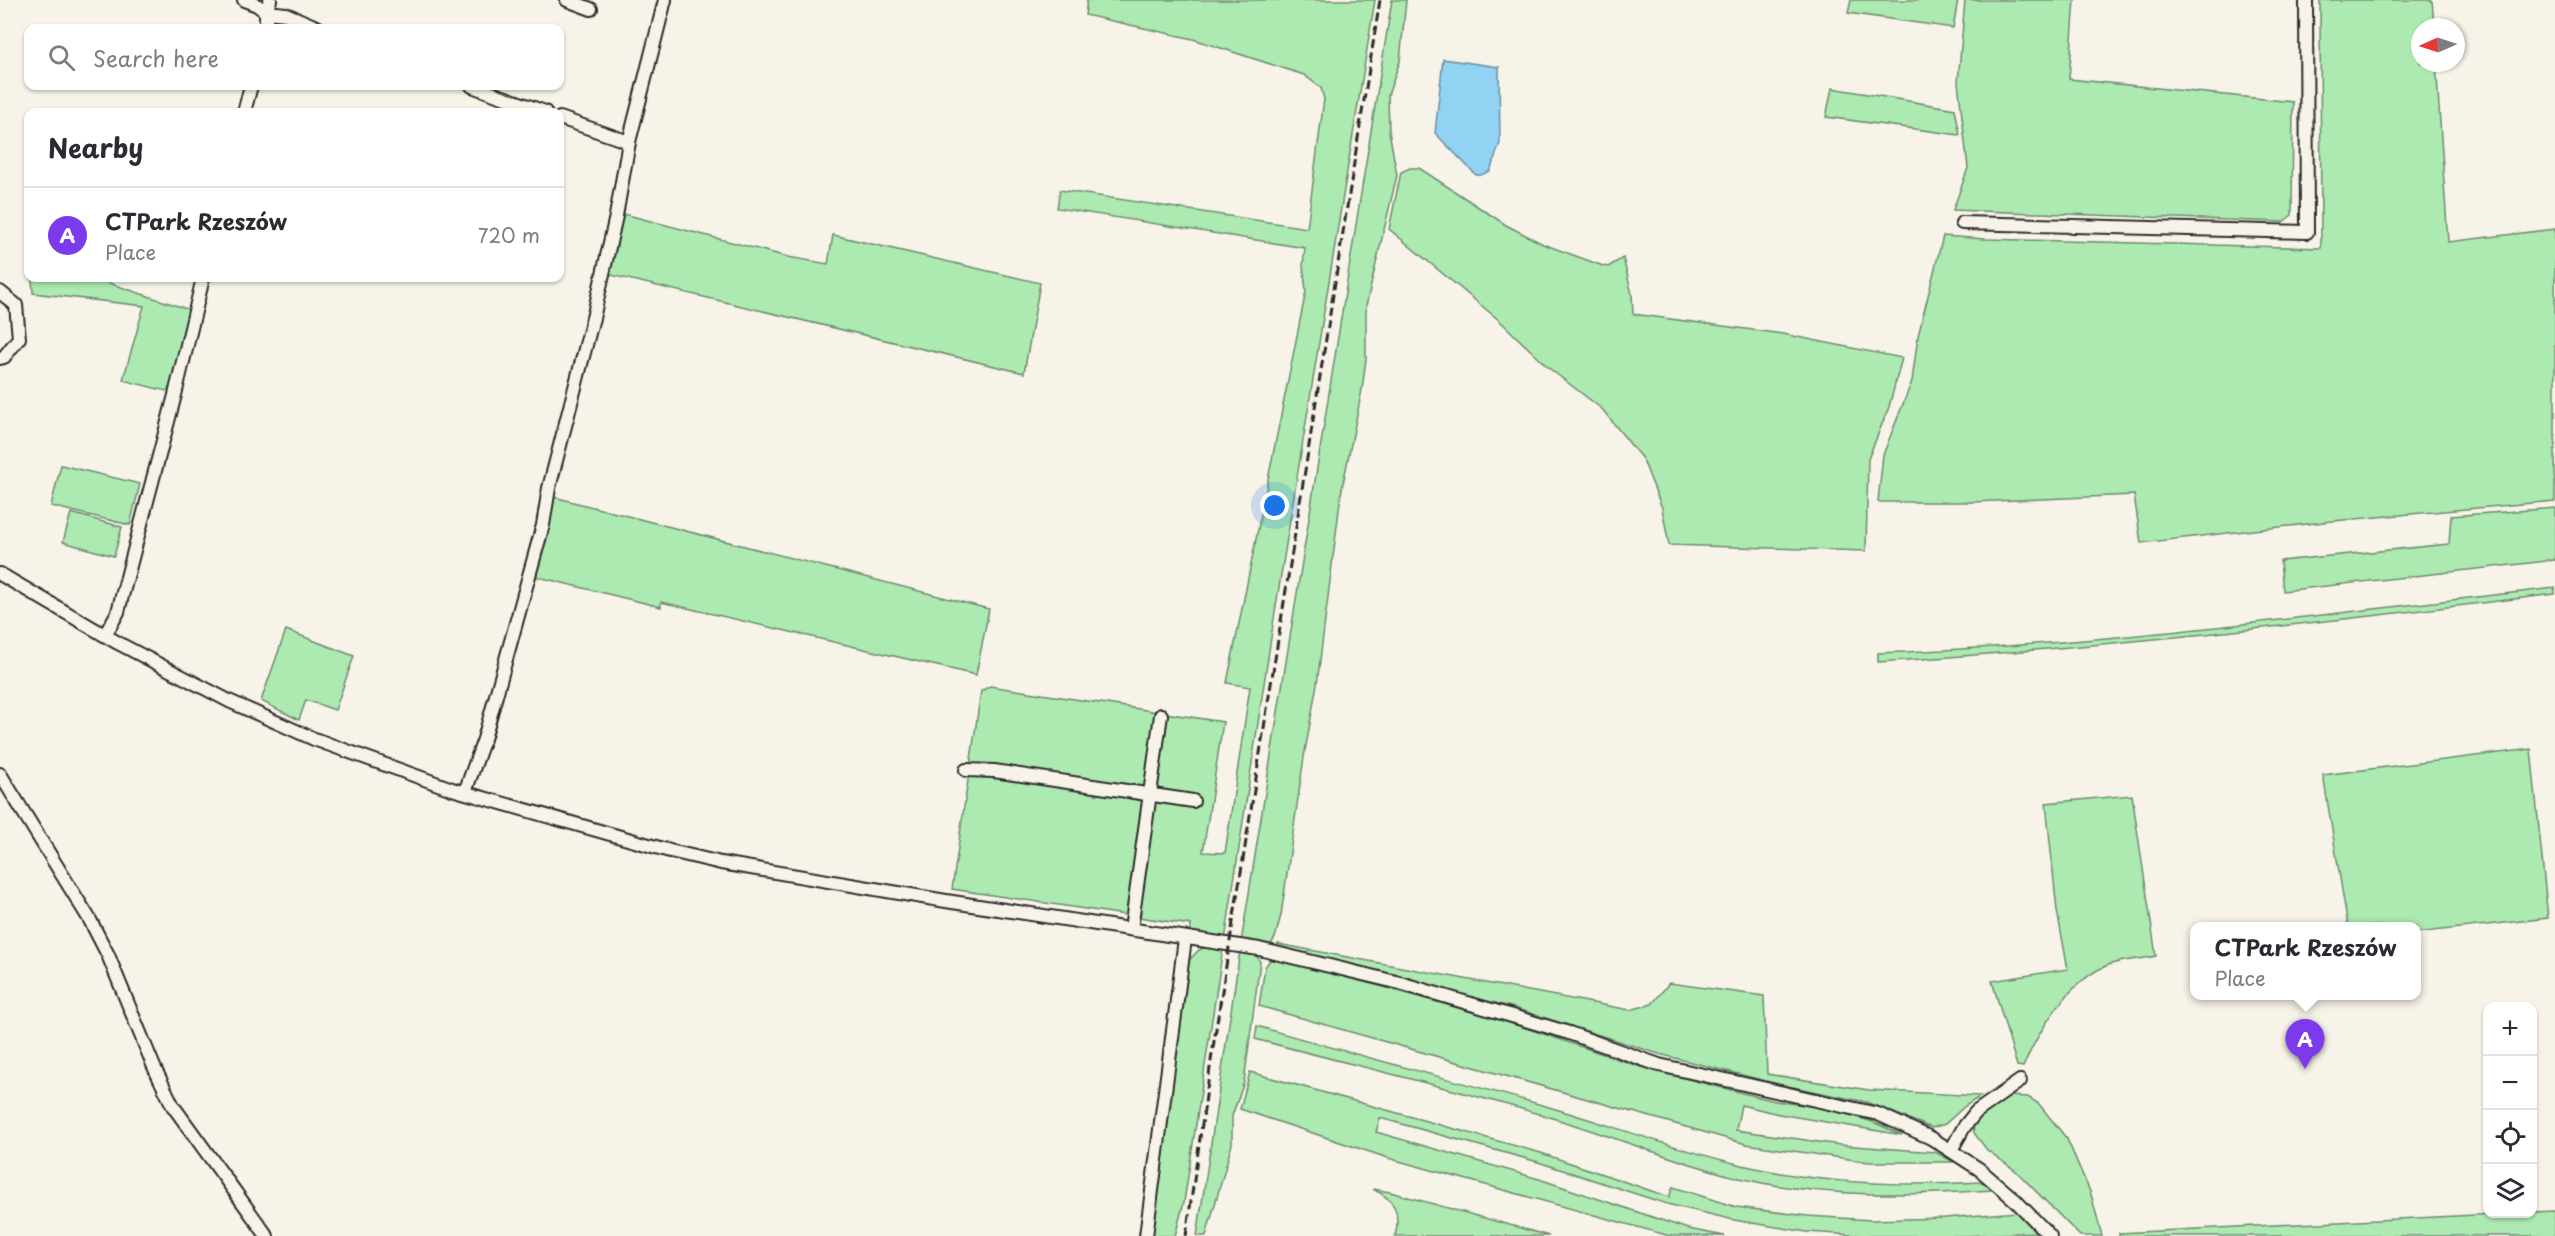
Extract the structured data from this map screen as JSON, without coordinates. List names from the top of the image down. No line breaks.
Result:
{"north":"left","page":{"search":"Search here","heading":"Nearby","list":[{"mark":"A","name":"CTPark Rzeszów","note":"Place","value":"720 m"}],"popup":["CTPark Rzeszów","Place"],"map_buttons":["+","−"],"pins":"A"}}
